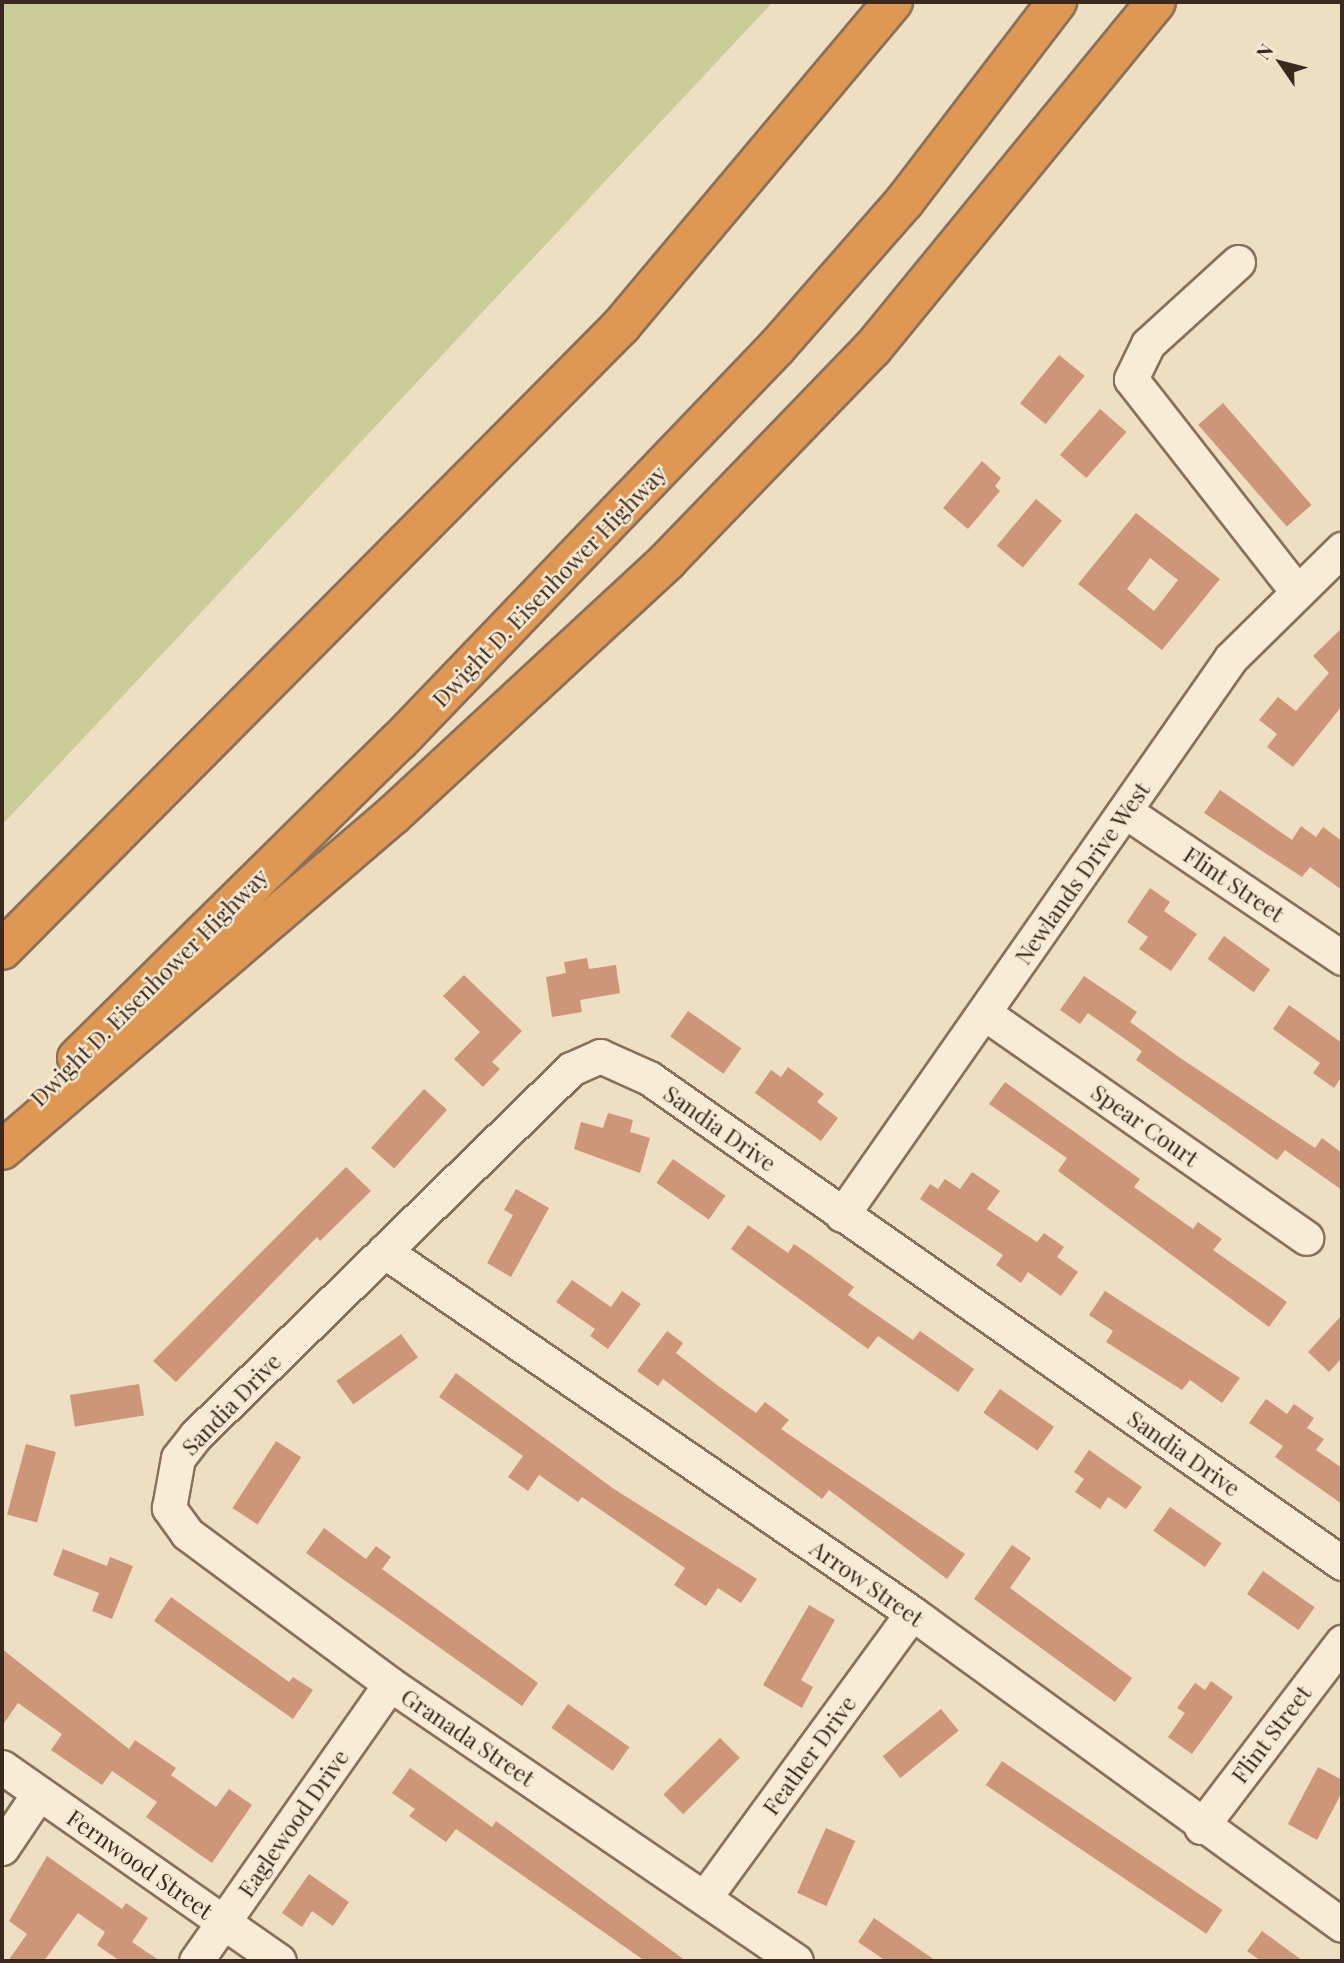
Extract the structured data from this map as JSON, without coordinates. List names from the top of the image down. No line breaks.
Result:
{"streets":{"highway":["Dwight D. Eisenhower Highway"],"street":["Newlands Drive West","Flint Street","Spear Court","Sandia Drive","Arrow Street","Granada Street","Feather Drive","Eaglewood Drive","Fernwood Street"]},"crossings":[["Newlands Drive West","Flint Street"],["Newlands Drive West","Spear Court"],["Newlands Drive West","Sandia Drive"],["Flint Street","Arrow Street"],["Sandia Drive","Arrow Street"],["Sandia Drive","Granada Street"],["Arrow Street","Feather Drive"],["Granada Street","Feather Drive"],["Granada Street","Eaglewood Drive"],["Eaglewood Drive","Fernwood Street"]],"north":"top left"}
